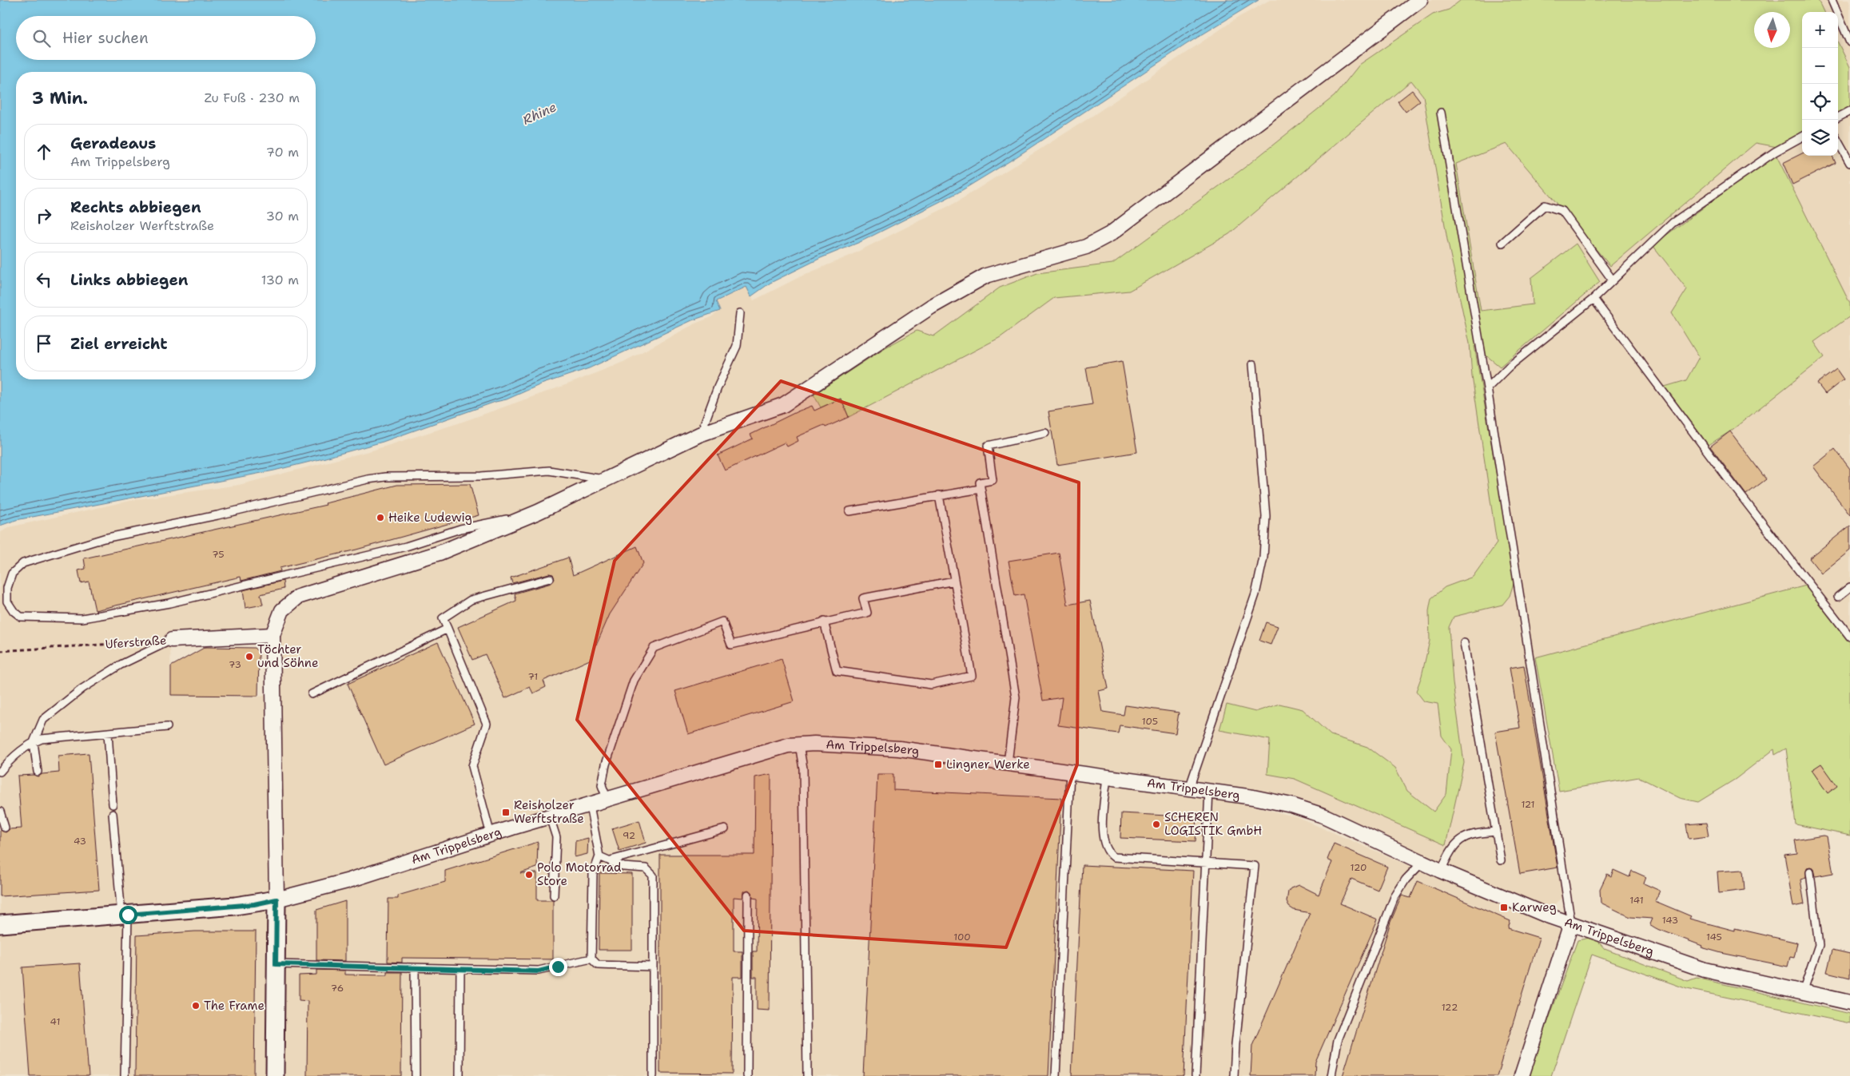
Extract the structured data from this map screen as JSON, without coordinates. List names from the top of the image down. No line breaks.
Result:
{"streets":{"street":["Uferstraße","Am Trippelsberg"]},"water":["Rhine"],"places":{"other":["Heike Ludewig","Töchter und Söhne","SCHEREN LOGISTIK GmbH","Polo Motorrad Store","The Frame"],"transit":["Lingner Werke","Reisholzer Werftstraße","Karweg"]},"house_numbers":["75","73","71","105","121","92","43","120","141","143","100","145","76","122","41"],"north":"bottom","page":{"map_buttons":["+","−"],"search":"Hier suchen","heading":["3 Min.","Zu Fuß · 230 m"],"list":[["Geradeaus","Am Trippelsberg","70 m"],["Rechts abbiegen","Reisholzer Werftstraße","30 m"],["Links abbiegen","130 m"],"Ziel erreicht"]}}
